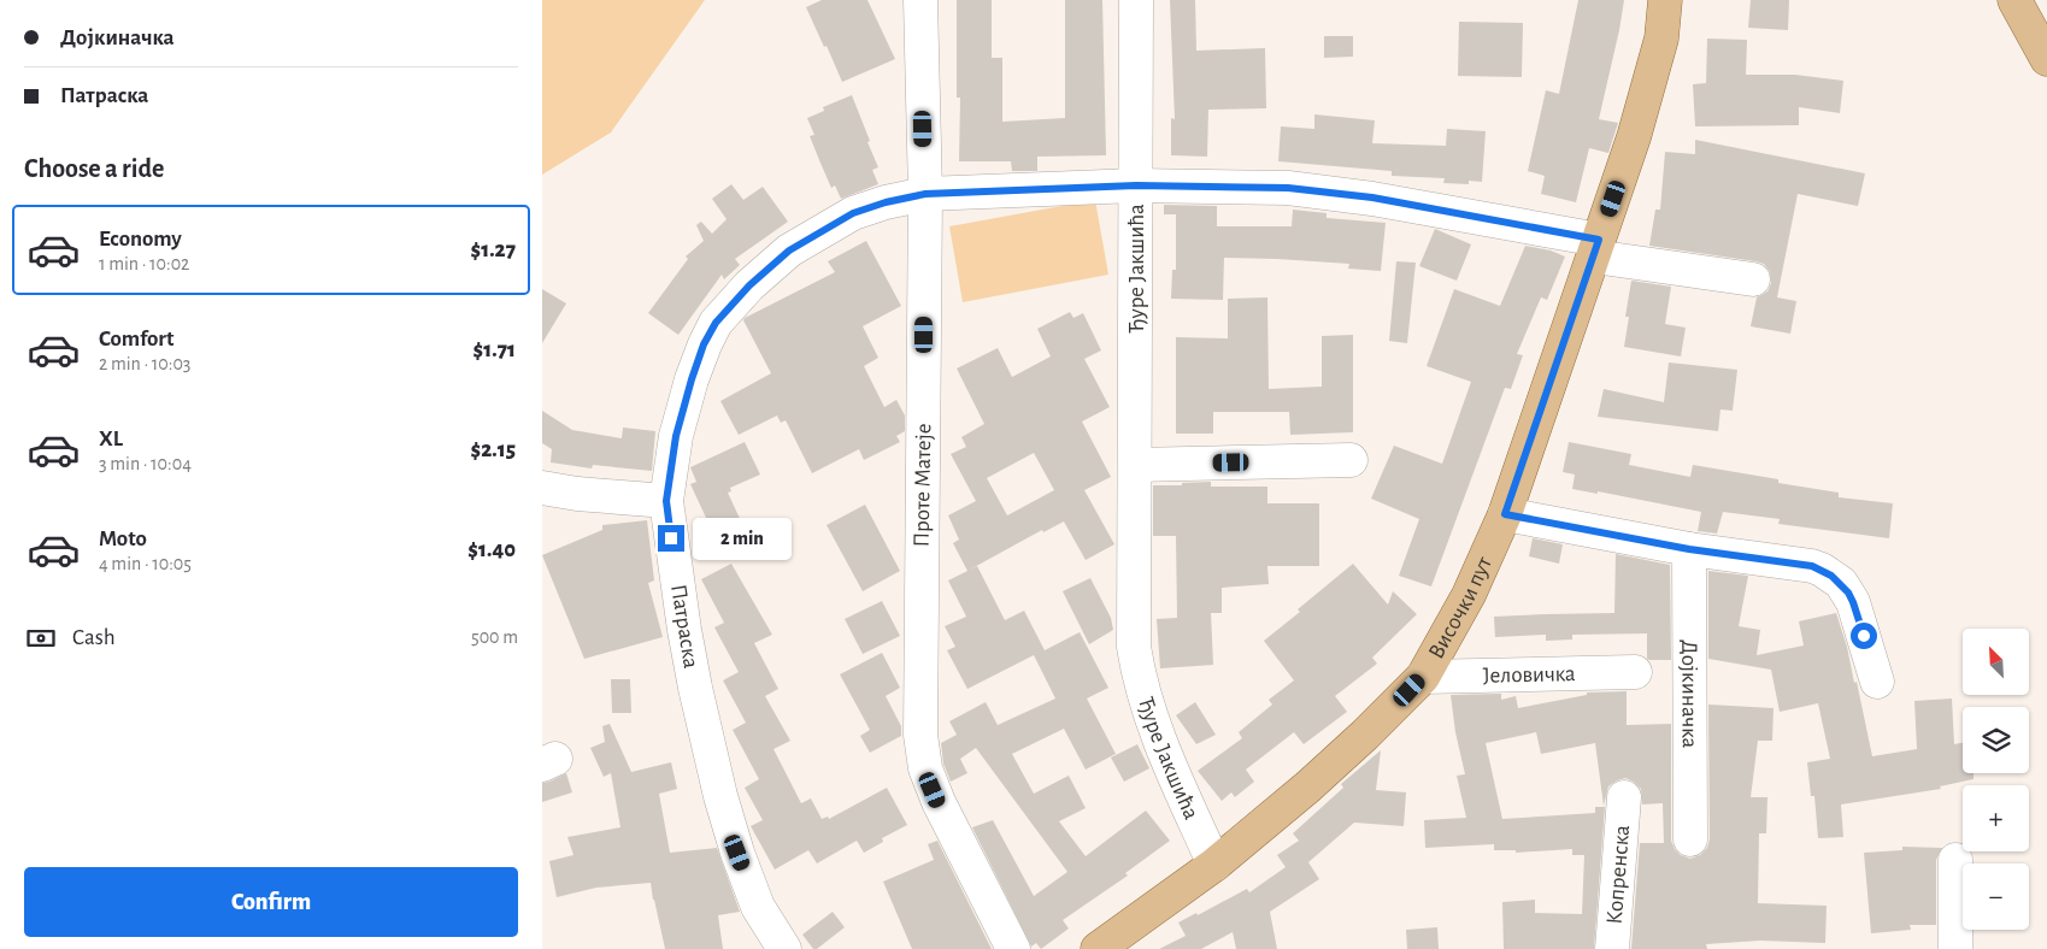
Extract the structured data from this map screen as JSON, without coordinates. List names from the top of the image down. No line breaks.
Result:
{"streets":{"main road":["Височки пут"],"street":["Ђуре Јакшића","Проте Матеје","Патраска","Јеловичка","Дојкиначка","Копренска"]},"crossings":[["Ђуре Јакшића","Височки пут"],["Ђуре Јакшића","Патраска"],["Проте Матеје","Патраска"],["Височки пут","Патраска"],["Височки пут","Јеловичка"]],"north":"top left","page":{"banner":["Дојкиначка","Патраска"],"heading":"Choose a ride","list":[{"name":"Economy","note":"1 min · 10:02","value":"$1.27"},{"name":"Comfort","note":"2 min · 10:03","value":"$1.71"},{"name":"XL","note":"3 min · 10:04","value":"$2.15"},{"name":"Moto","note":"4 min · 10:05","value":"$1.40"}],"bubble":"2 min","pay":["Cash","500 m"],"map_buttons":["+","−"],"buttons":"Confirm"}}
